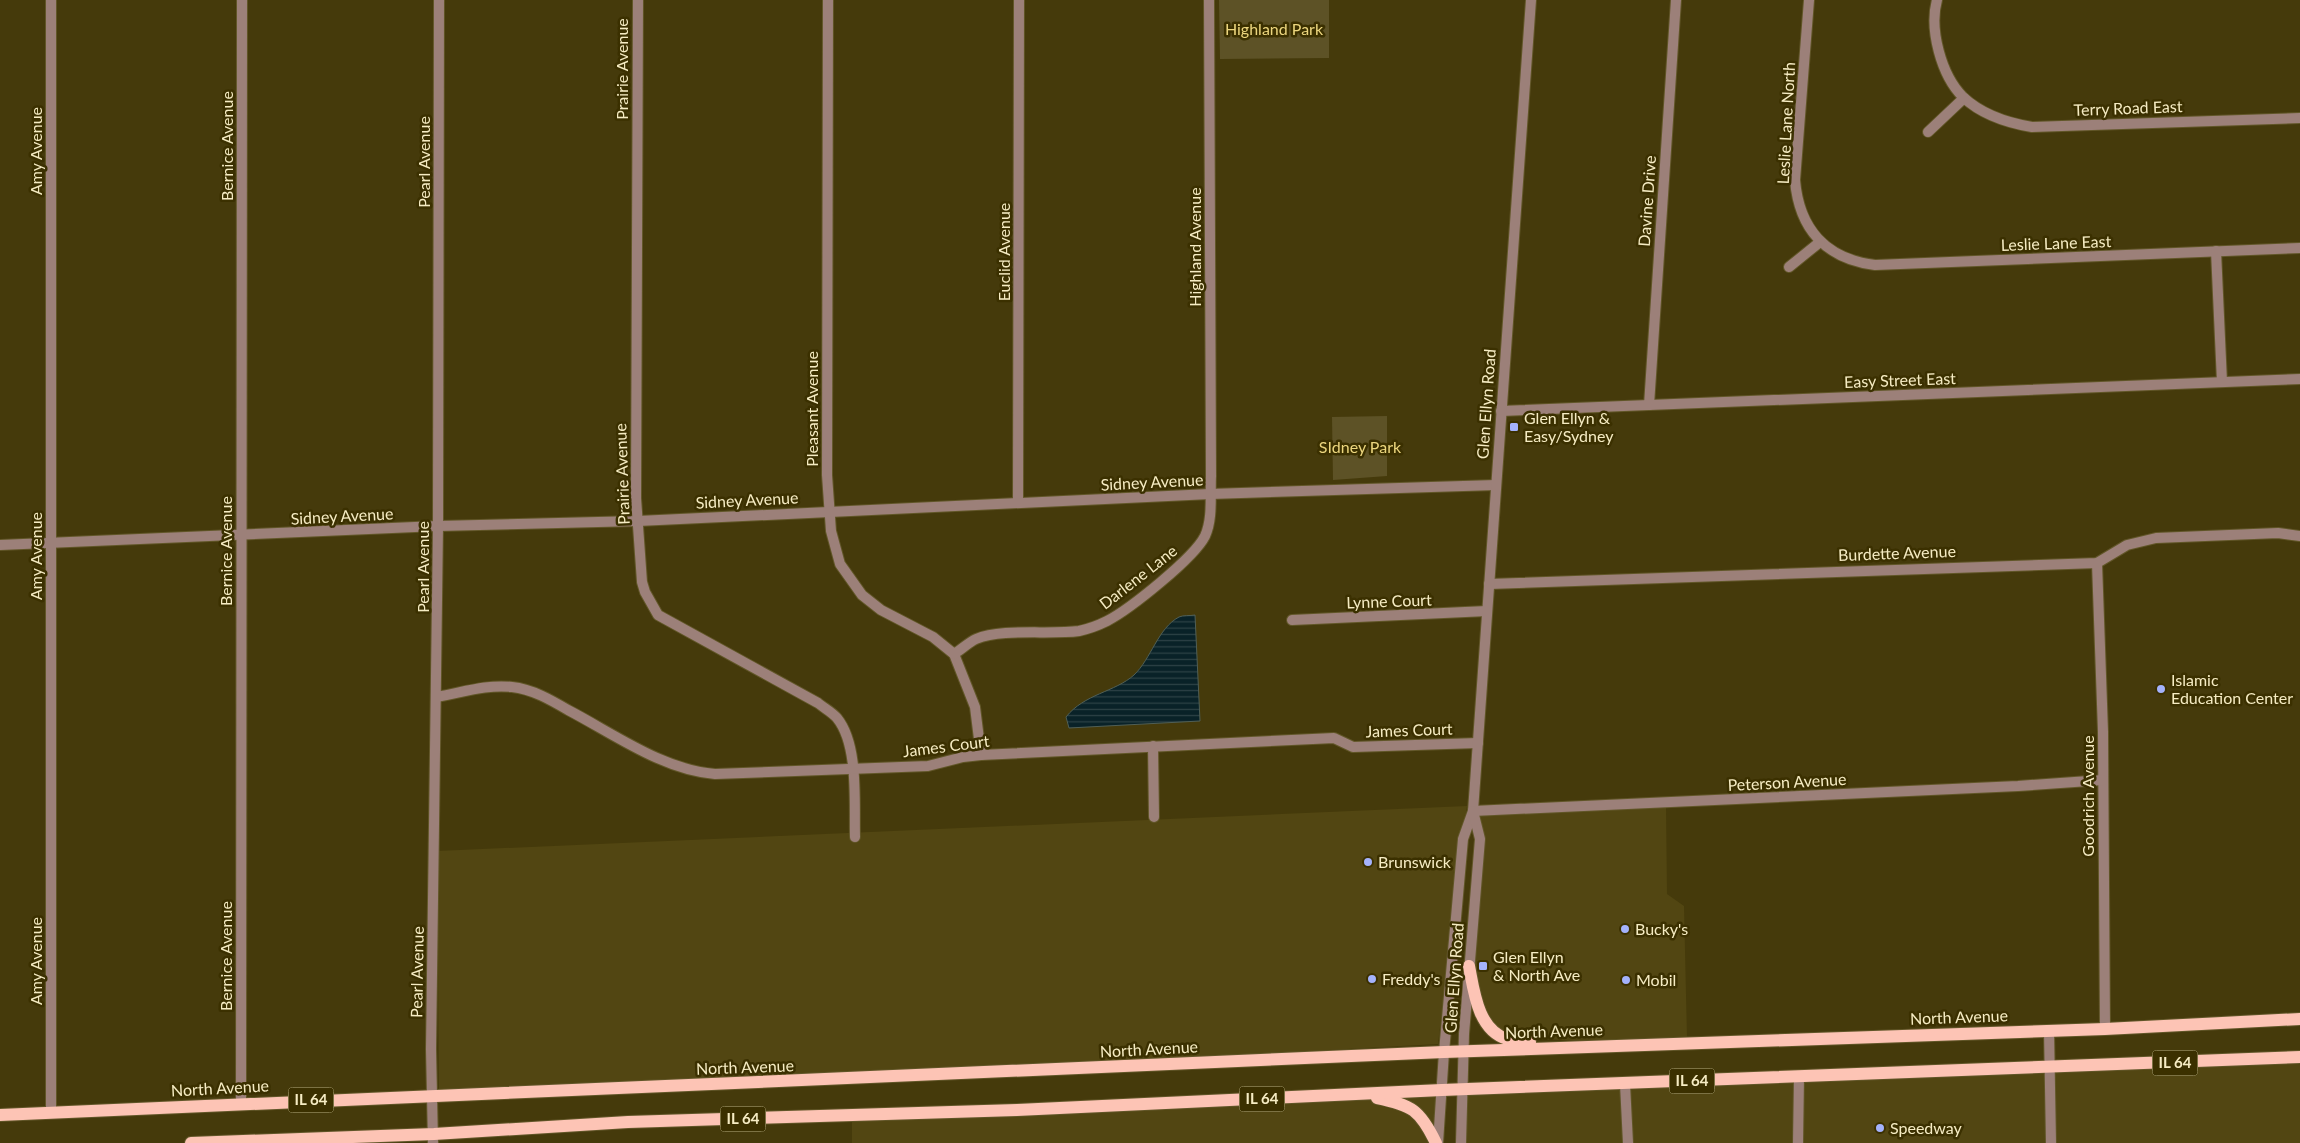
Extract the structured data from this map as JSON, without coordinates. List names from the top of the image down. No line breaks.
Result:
{"streets":{"main road":["North Avenue","IL 64"],"street":["Prairie Avenue","Terry Road East","Leslie Lane North","Bernice Avenue","Amy Avenue","Pearl Avenue","Davine Drive","Leslie Lane East","Highland Avenue","Euclid Avenue","Easy Street East","Glen Ellyn Road","Pleasant Avenue","Sidney Avenue","Burdette Avenue","Darlene Lane","Lynne Court","James Court","Peterson Avenue","Goodrich Avenue"]},"crossings":[["Prairie Avenue","Sidney Avenue"],["Prairie Avenue","James Court"],["Leslie Lane North","Leslie Lane East"],["Bernice Avenue","Sidney Avenue"],["Bernice Avenue","North Avenue"],["Amy Avenue","Sidney Avenue"],["Amy Avenue","North Avenue"],["Pearl Avenue","Sidney Avenue"],["Pearl Avenue","James Court"],["Pearl Avenue","North Avenue"],["Pearl Avenue","IL 64"],["Davine Drive","Easy Street East"],["Highland Avenue","Sidney Avenue"],["Highland Avenue","Darlene Lane"],["Euclid Avenue","Sidney Avenue"],["Easy Street East","Glen Ellyn Road"],["Glen Ellyn Road","Sidney Avenue"],["Glen Ellyn Road","Burdette Avenue"],["Glen Ellyn Road","Lynne Court"],["Glen Ellyn Road","James Court"],["Glen Ellyn Road","Peterson Avenue"],["Glen Ellyn Road","North Avenue"],["Glen Ellyn Road","IL 64"],["Pleasant Avenue","Sidney Avenue"],["Pleasant Avenue","Darlene Lane"],["Sidney Avenue","Darlene Lane"],["Burdette Avenue","Goodrich Avenue"],["Peterson Avenue","Goodrich Avenue"],["Goodrich Avenue","North Avenue"]],"parks":["Highland Park","SIdney Park"],"places":{"transit":["Glen Ellyn & Easy/Sydney","Glen Ellyn & North Ave"],"other":["Islamic Education Center","Brunswick","Bucky's","Freddy's","Mobil","Speedway"]}}
